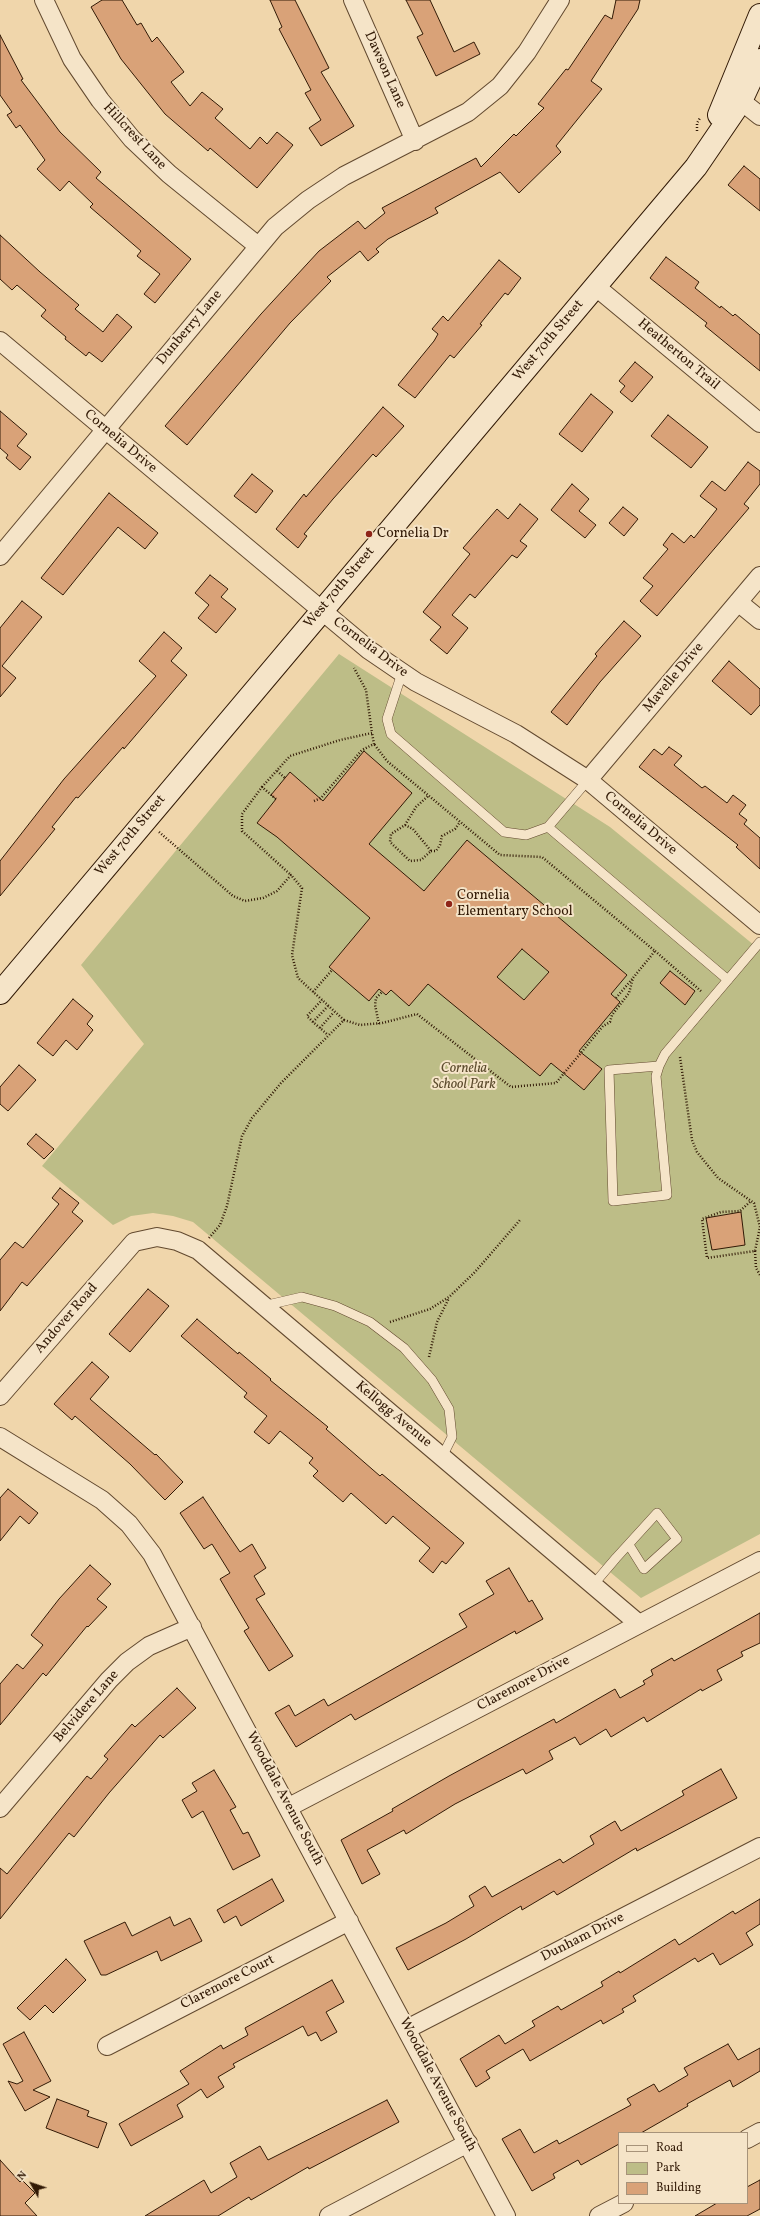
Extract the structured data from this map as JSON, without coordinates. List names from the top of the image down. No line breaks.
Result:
{"streets":{"street":["Dawson Lane","Hillcrest Lane","Dunberry Lane","West 70th Street","Heatherton Trail","Cornelia Drive","Mavelle Drive","Andover Road","Kellogg Avenue","Claremore Drive","Belvidere Lane","Wooddale Avenue South","Dunham Drive","Claremore Court"]},"crossings":[["Dawson Lane","Dunberry Lane"],["Hillcrest Lane","Dunberry Lane"],["Dunberry Lane","Cornelia Drive"],["West 70th Street","Heatherton Trail"],["West 70th Street","Cornelia Drive"],["Cornelia Drive","Mavelle Drive"],["Andover Road","Kellogg Avenue"],["Kellogg Avenue","Claremore Drive"],["Claremore Drive","Wooddale Avenue South"],["Belvidere Lane","Wooddale Avenue South"],["Wooddale Avenue South","Dunham Drive"],["Wooddale Avenue South","Claremore Court"]],"parks":["Cornelia School Park"],"places":["Cornelia Dr","Cornelia Elementary School"],"legend":["Road","Park","Building"],"north":"top left"}
